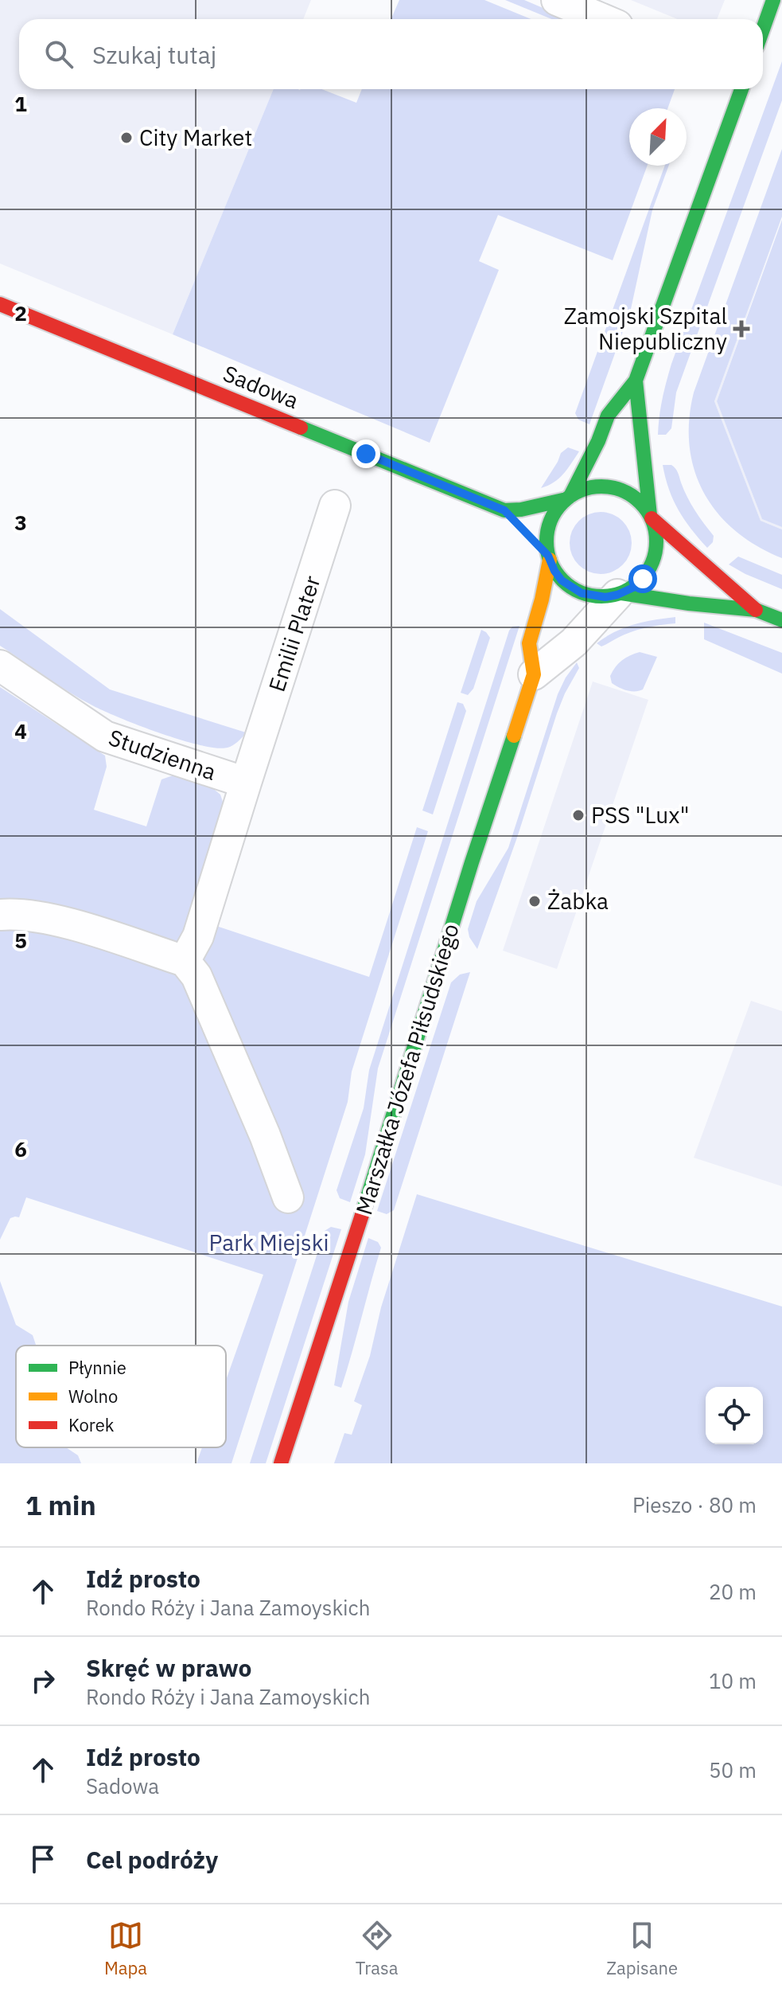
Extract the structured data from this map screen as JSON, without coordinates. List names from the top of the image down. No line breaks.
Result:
{"streets":{"street":["Sadowa","Emilii Plater","Studzienna","Marszałka Józefa Piłsudskiego"]},"crossings":[["Sadowa","Marszałka Józefa Piłsudskiego"],["Emilii Plater","Studzienna"]],"parks":["Park Miejski"],"places":{"other":["City Market","PSS \"Lux\"","Żabka"],"health":["Zamojski Szpital Niepubliczny"]},"legend":["Płynnie","Wolno","Korek"],"north":"top right","page":{"search":"Szukaj tutaj","heading":["1 min","Pieszo · 80 m"],"list":[["Idź prosto","Rondo Róży i Jana Zamoyskich","20 m"],["Skręć w prawo","Rondo Róży i Jana Zamoyskich","10 m"],["Idź prosto","Sadowa","50 m"],"Cel podróży"],"nav":["Mapa","Trasa","Zapisane"]},"grid":{"rows":["1","2","3","4","5","6"]}}
